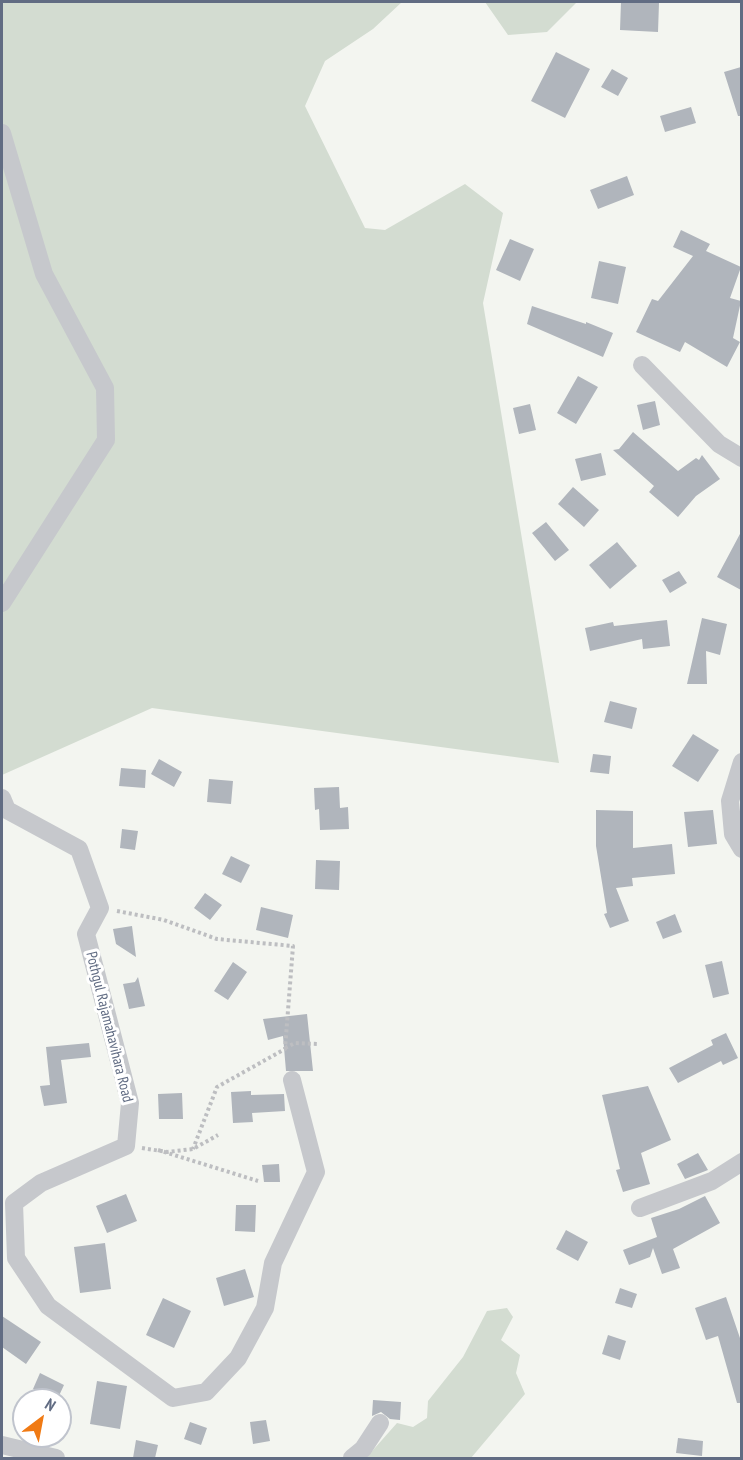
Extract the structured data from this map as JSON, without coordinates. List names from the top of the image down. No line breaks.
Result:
{"streets":{"street":["Pothgul Rajamahavihara Road"]},"north":"top right"}
